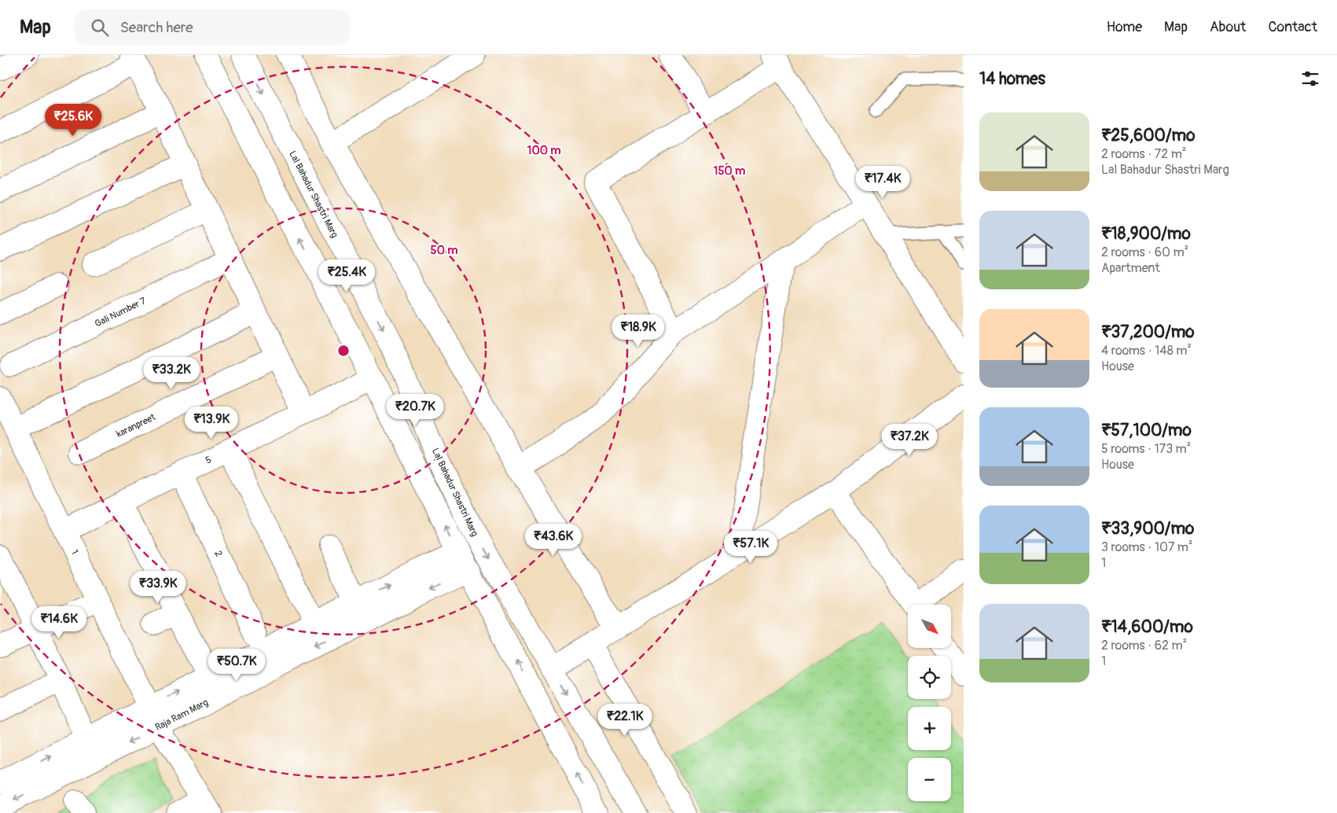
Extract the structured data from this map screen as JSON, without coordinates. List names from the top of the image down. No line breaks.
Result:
{"streets":{"street":["Lal Bahadur Shastri Marg","Gali Number 7","karanpreet","5","1","2","Raja Ram Marg"]},"crossings":[["5","1"],["5","2"],["1","Raja Ram Marg"]],"north":"bottom right","page":{"header":"Map","search":"Search here","nav":["Home","Map","About","Contact"],"heading":"14 homes","list":[{"name":"₹25,600/mo","note":"2 rooms · 72 m² · Lal Bahadur Shastri Marg"},{"name":"₹18,900/mo","note":"2 rooms · 60 m² · Apartment"},{"name":"₹37,200/mo","note":"4 rooms · 148 m² · House"},{"name":"₹57,100/mo","note":"5 rooms · 173 m² · House"},{"name":"₹33,900/mo","note":"3 rooms · 107 m² · 1"},{"name":"₹14,600/mo","note":"2 rooms · 62 m² · 1"}],"price":["₹25.6K","₹17.4K","₹25.4K","₹18.9K","₹33.2K","₹20.7K","₹13.9K","₹37.2K","₹43.6K","₹57.1K","₹33.9K","₹14.6K","₹50.7K","₹22.1K"],"map_buttons":["+","−"]},"rings":["100 m","150 m","50 m"]}
